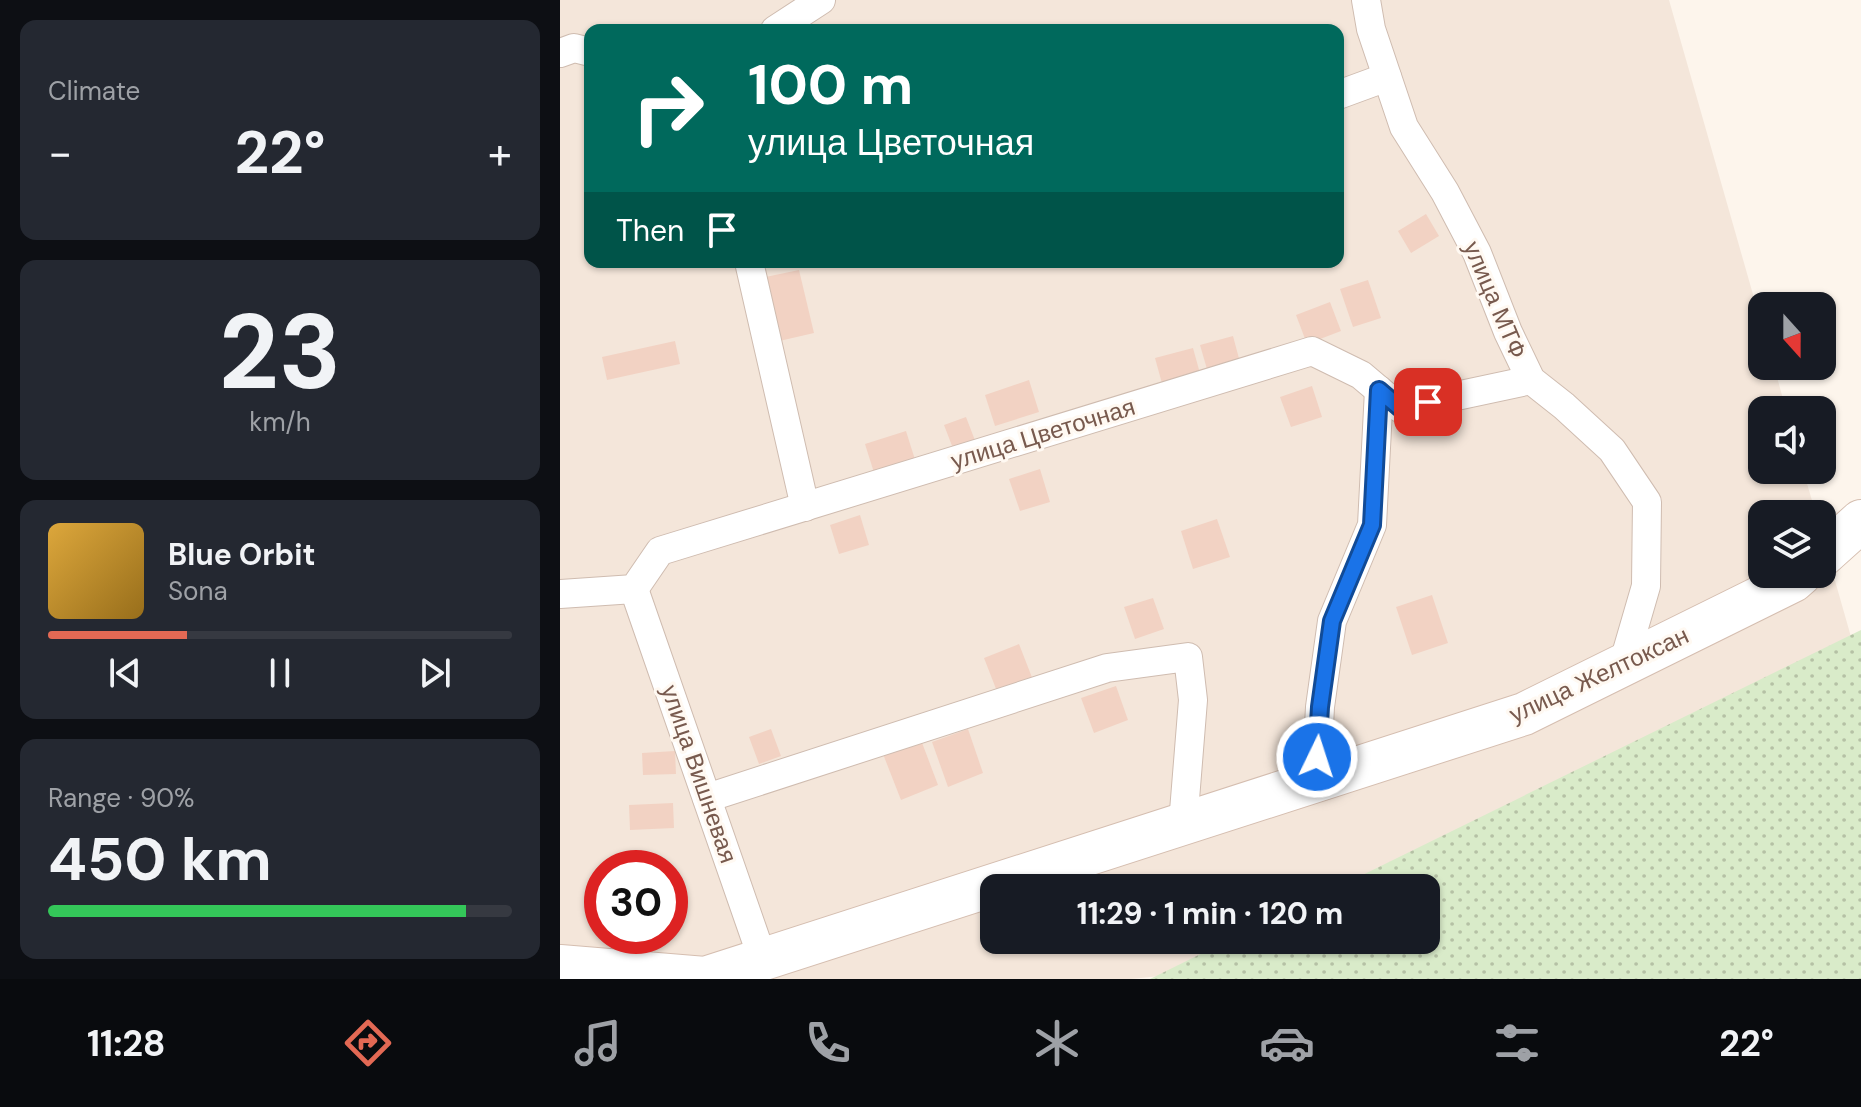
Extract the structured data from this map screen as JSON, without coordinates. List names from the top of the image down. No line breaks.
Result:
{"streets":{"street":["улица МТФ","улица Цветочная","улица Желтоксан","улица Вишневая"]},"crossings":[["улица МТФ","улица Цветочная"],["улица МТФ","улица Желтоксан"],["улица Цветочная","улица Вишневая"],["улица Желтоксан","улица Вишневая"]],"north":"bottom","page":{"tile":["Climate",["23","km/h"],["Range · 90%","450 km"]],"turn":["100 m","улица Цветочная"],"heat":["−","22°","+"],"then":"Then","song":["Blue Orbit","Sona"],"limit":"30","trip":"11:29 · 1 min · 120 m","tabs":["11:28","22°"]}}
